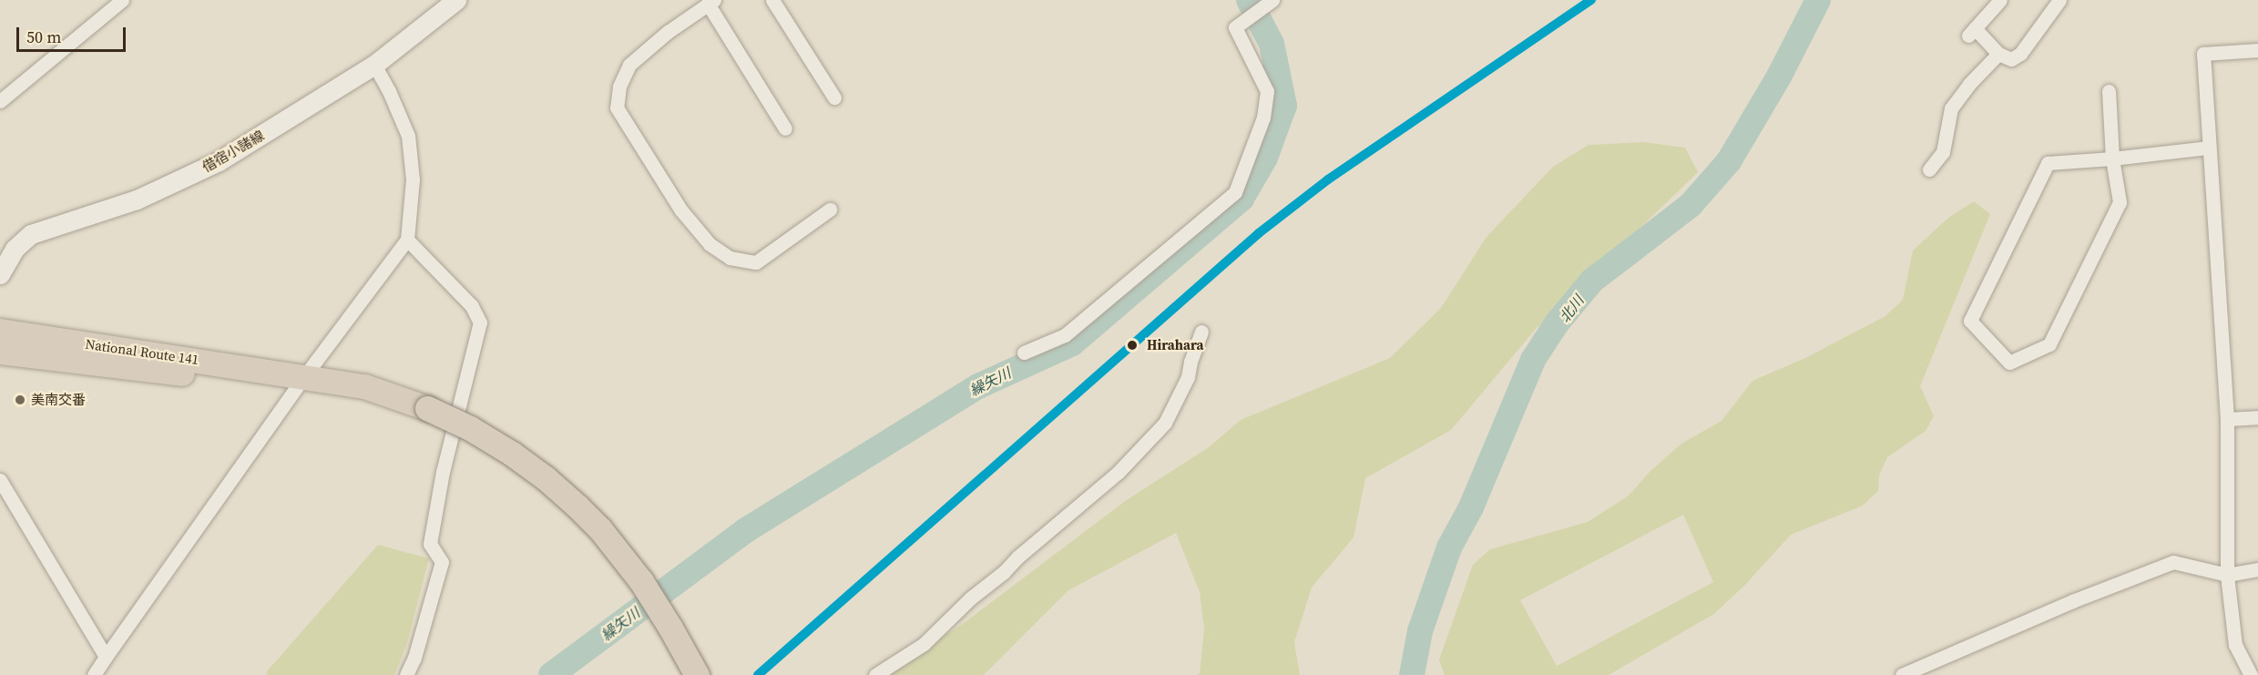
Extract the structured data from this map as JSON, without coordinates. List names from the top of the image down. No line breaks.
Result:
{"streets":{"highway":["National Route 141"],"main road":["借宿小諸線"]},"water":["北川","繰矢川"],"places":["Hirahara","美南交番"],"scale_bar":"50 m"}
